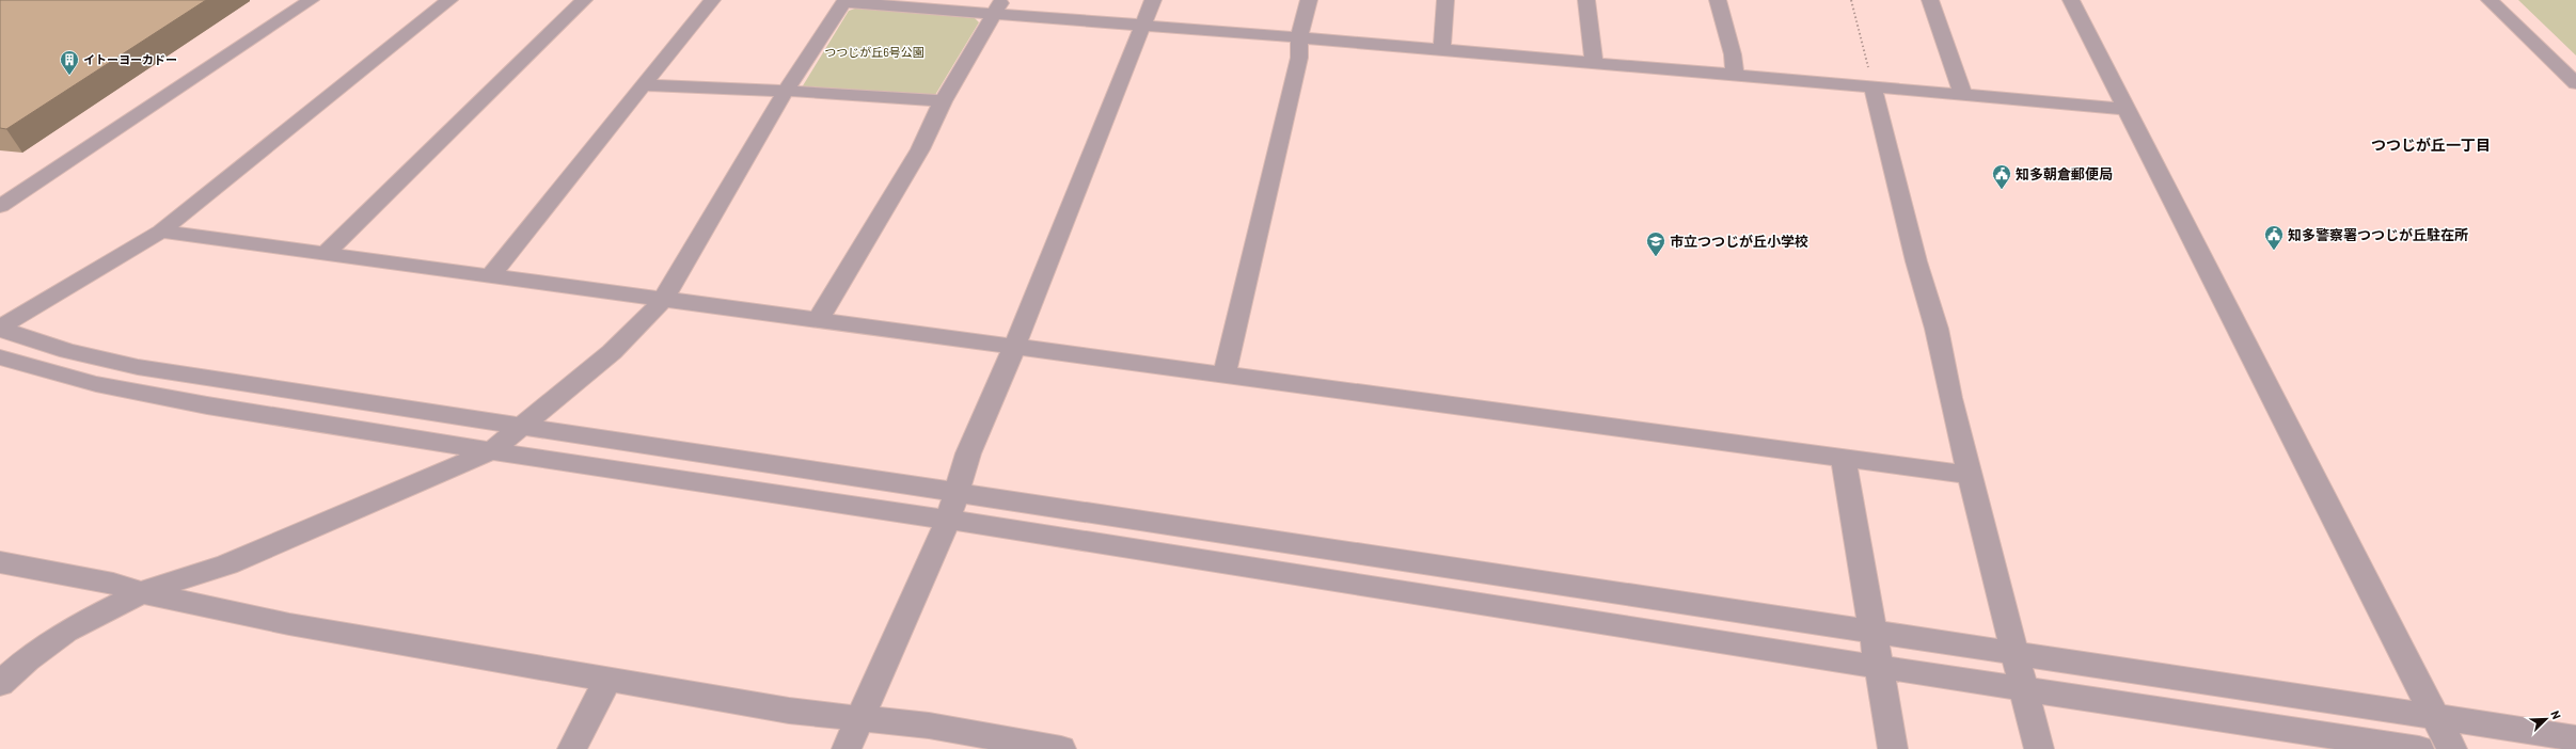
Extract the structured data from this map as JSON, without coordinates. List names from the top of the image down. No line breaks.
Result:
{"districts":["つつじが丘一丁目"],"parks":["つつじが丘6号公園"],"places":{"building":["イトーヨーカドー"],"public building":["知多朝倉郵便局","知多警察署つつじが丘駐在所"],"school or university":["市立つつじが丘小学校"]},"north":"top right"}
